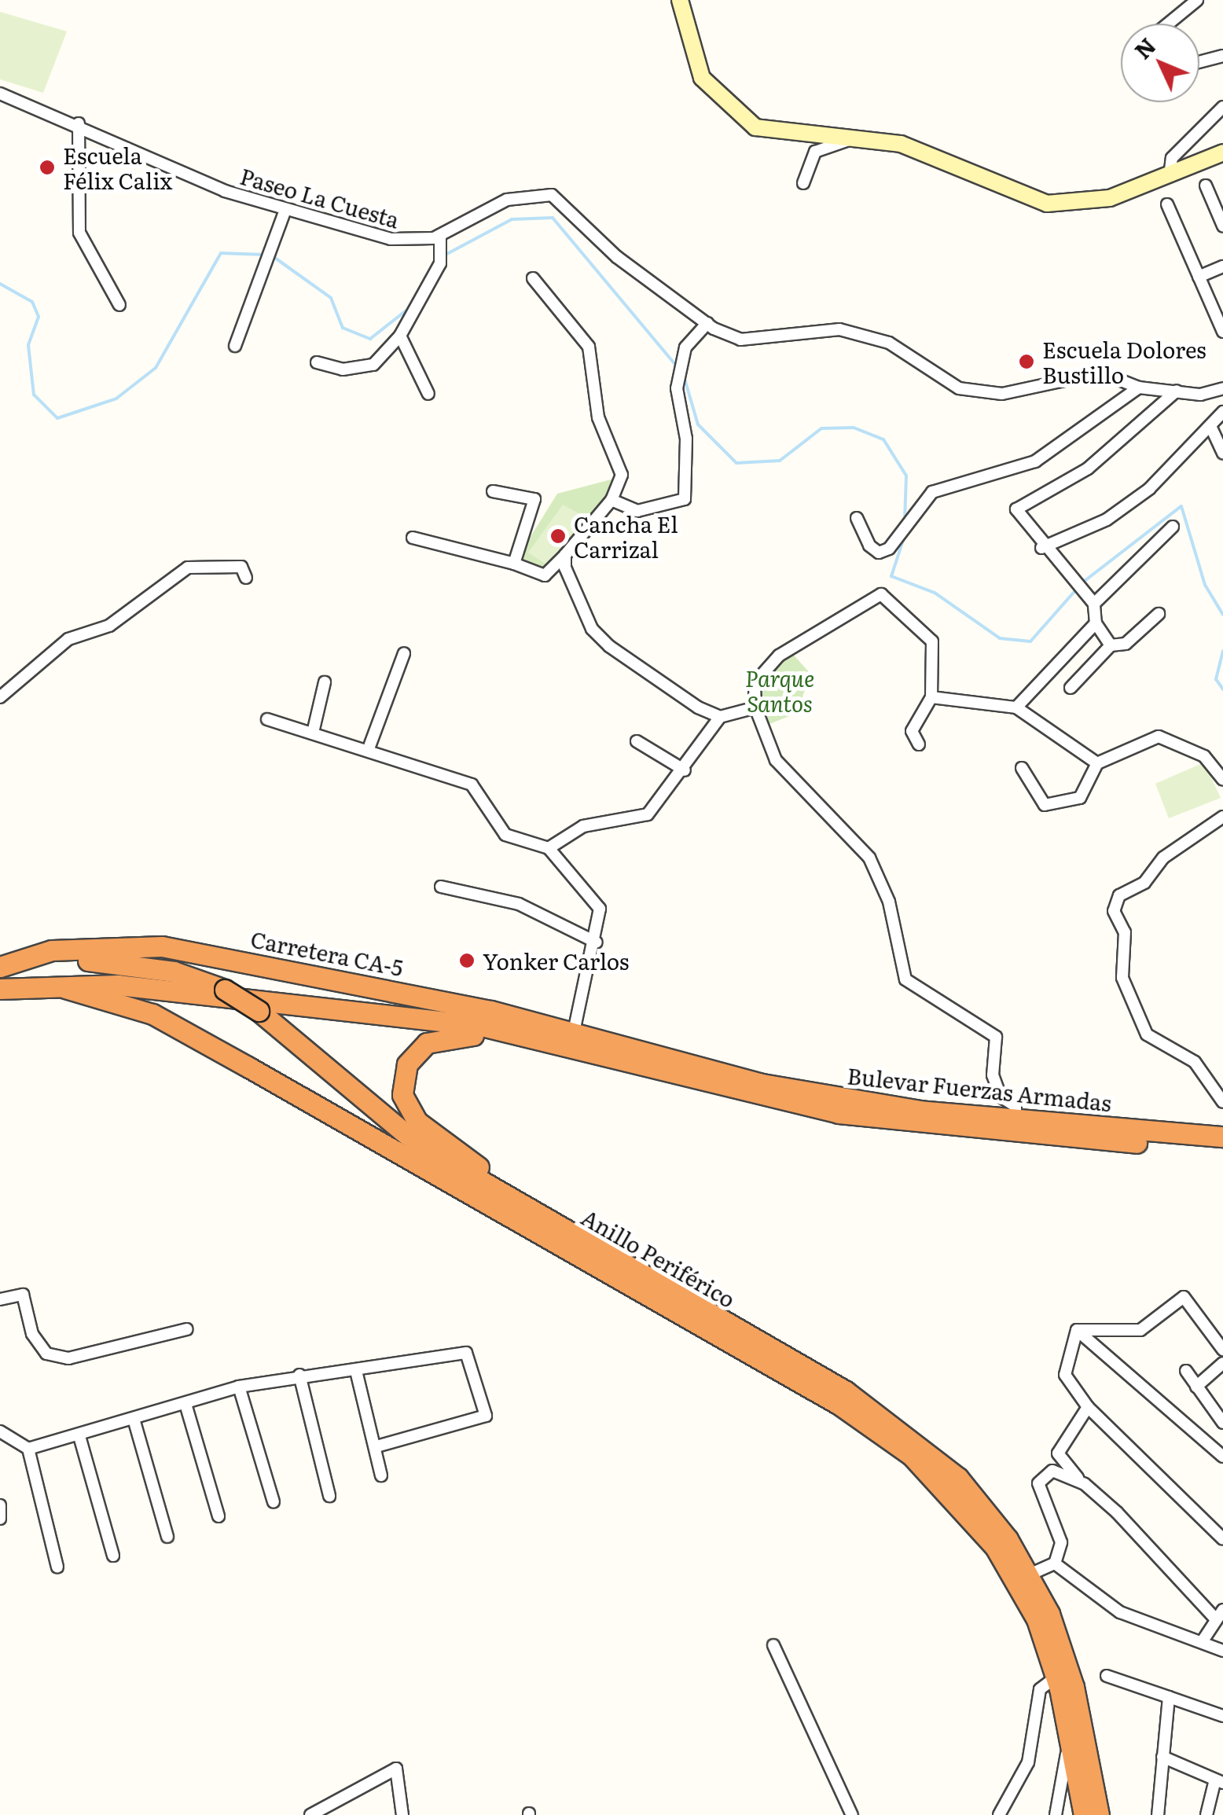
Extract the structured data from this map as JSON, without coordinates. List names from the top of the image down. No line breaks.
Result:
{"streets":{"highway":["Carretera CA-5","Bulevar Fuerzas Armadas","Anillo Periférico"],"street":["Paseo La Cuesta"]},"crossings":[["Carretera CA-5","Bulevar Fuerzas Armadas"],["Carretera CA-5","Anillo Periférico"]],"parks":["Parque Santos"],"places":["Escuela Félix Calix","Escuela Dolores Bustillo","Cancha El Carrizal","Yonker Carlos"],"north":"top left"}
